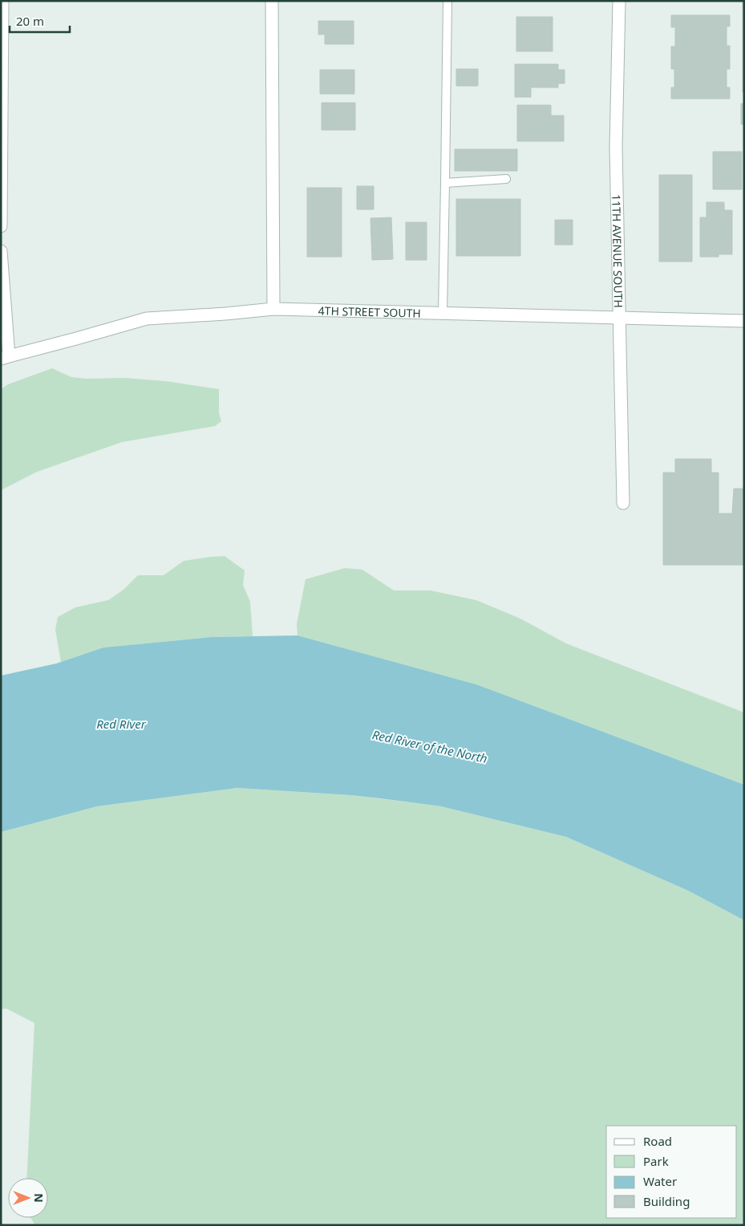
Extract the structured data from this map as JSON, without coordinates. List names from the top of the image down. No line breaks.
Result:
{"streets":{"street":["11TH AVENUE SOUTH","4TH STREET SOUTH"]},"crossings":[["11TH AVENUE SOUTH","4TH STREET SOUTH"]],"water":["Red River","Red River of the North"],"legend":["Road","Park","Water","Building"],"scale_bar":"20 m","north":"right"}
